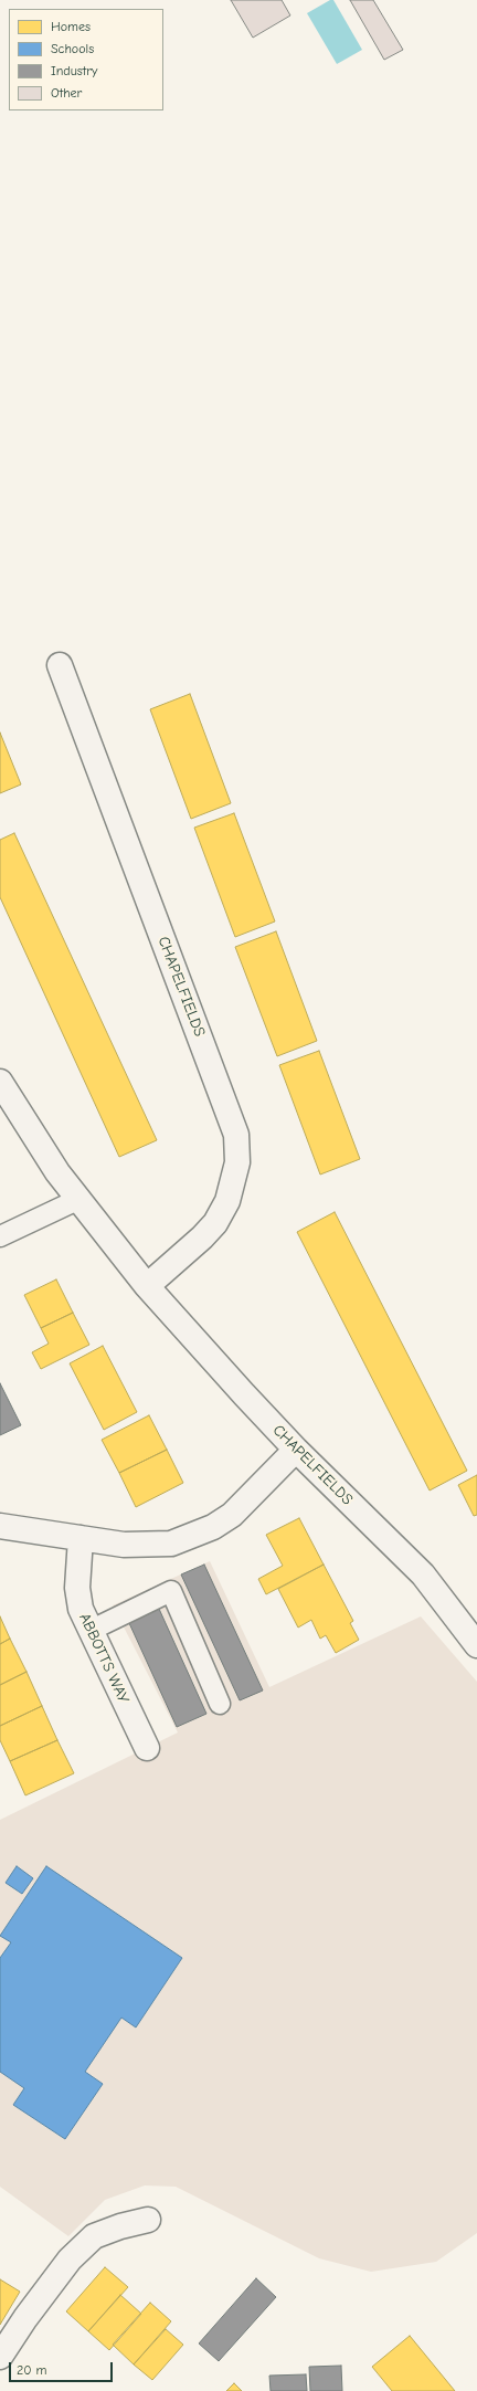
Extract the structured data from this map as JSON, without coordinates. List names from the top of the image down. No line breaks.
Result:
{"streets":{"street":["CHAPELFIELDS","ABBOTTS WAY"]},"legend":["Homes","Schools","Industry","Other"],"scale_bar":"20 m"}
